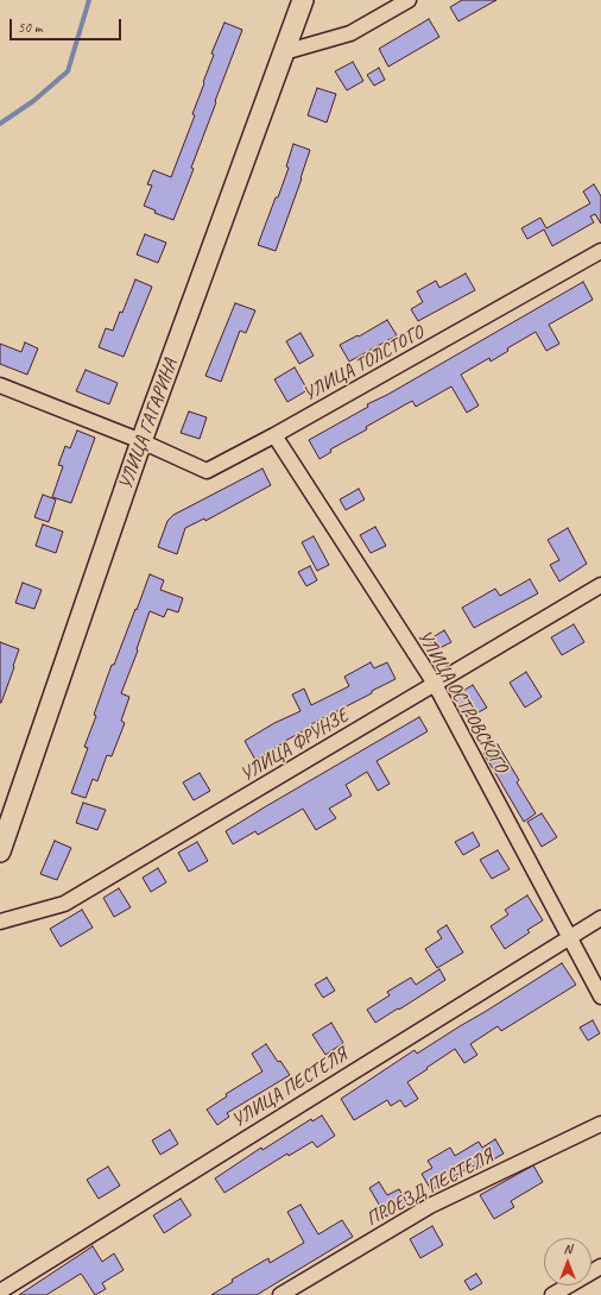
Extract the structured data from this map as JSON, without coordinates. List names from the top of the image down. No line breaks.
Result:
{"streets":{"main road":["УЛИЦА ГАГАРИНА"],"street":["УЛИЦА ТОЛСТОГО","УЛИЦА ОСТРОВСКОГО","УЛИЦА ФРУНЗЕ","УЛИЦА ПЕСТЕЛЯ","ПРОЕЗД ПЕСТЕЛЯ"]},"crossings":[["УЛИЦА ТОЛСТОГО","УЛИЦА ГАГАРИНА"],["УЛИЦА ТОЛСТОГО","УЛИЦА ОСТРОВСКОГО"],["УЛИЦА ОСТРОВСКОГО","УЛИЦА ФРУНЗЕ"],["УЛИЦА ОСТРОВСКОГО","УЛИЦА ПЕСТЕЛЯ"]],"scale_bar":"50 m","north":"top"}
